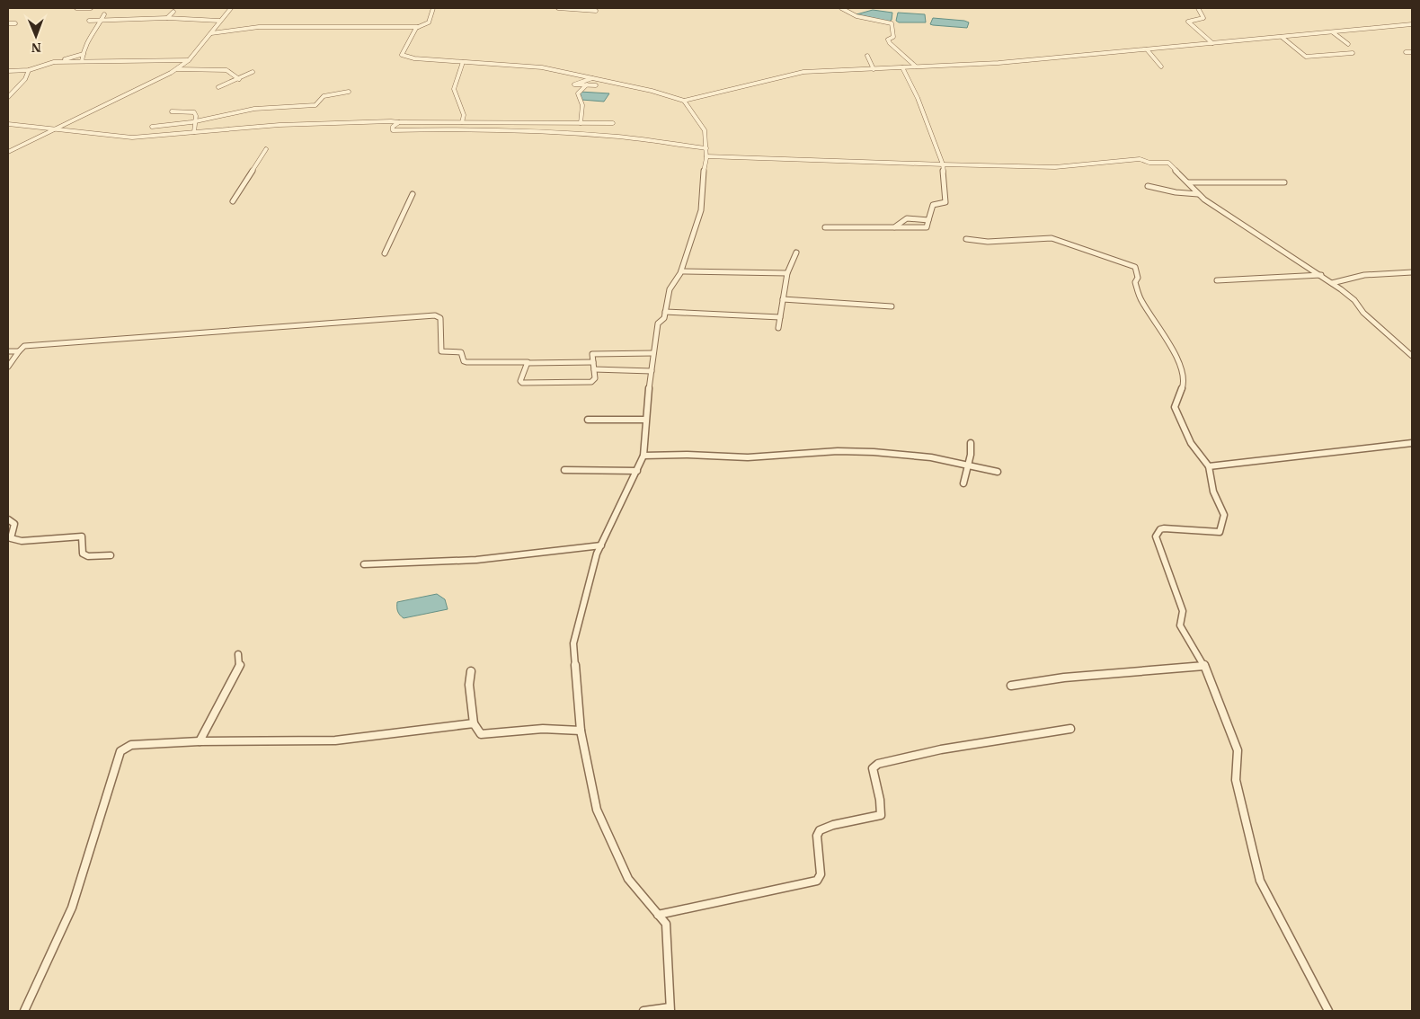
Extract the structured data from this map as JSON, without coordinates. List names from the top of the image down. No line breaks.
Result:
{"north":"bottom"}
